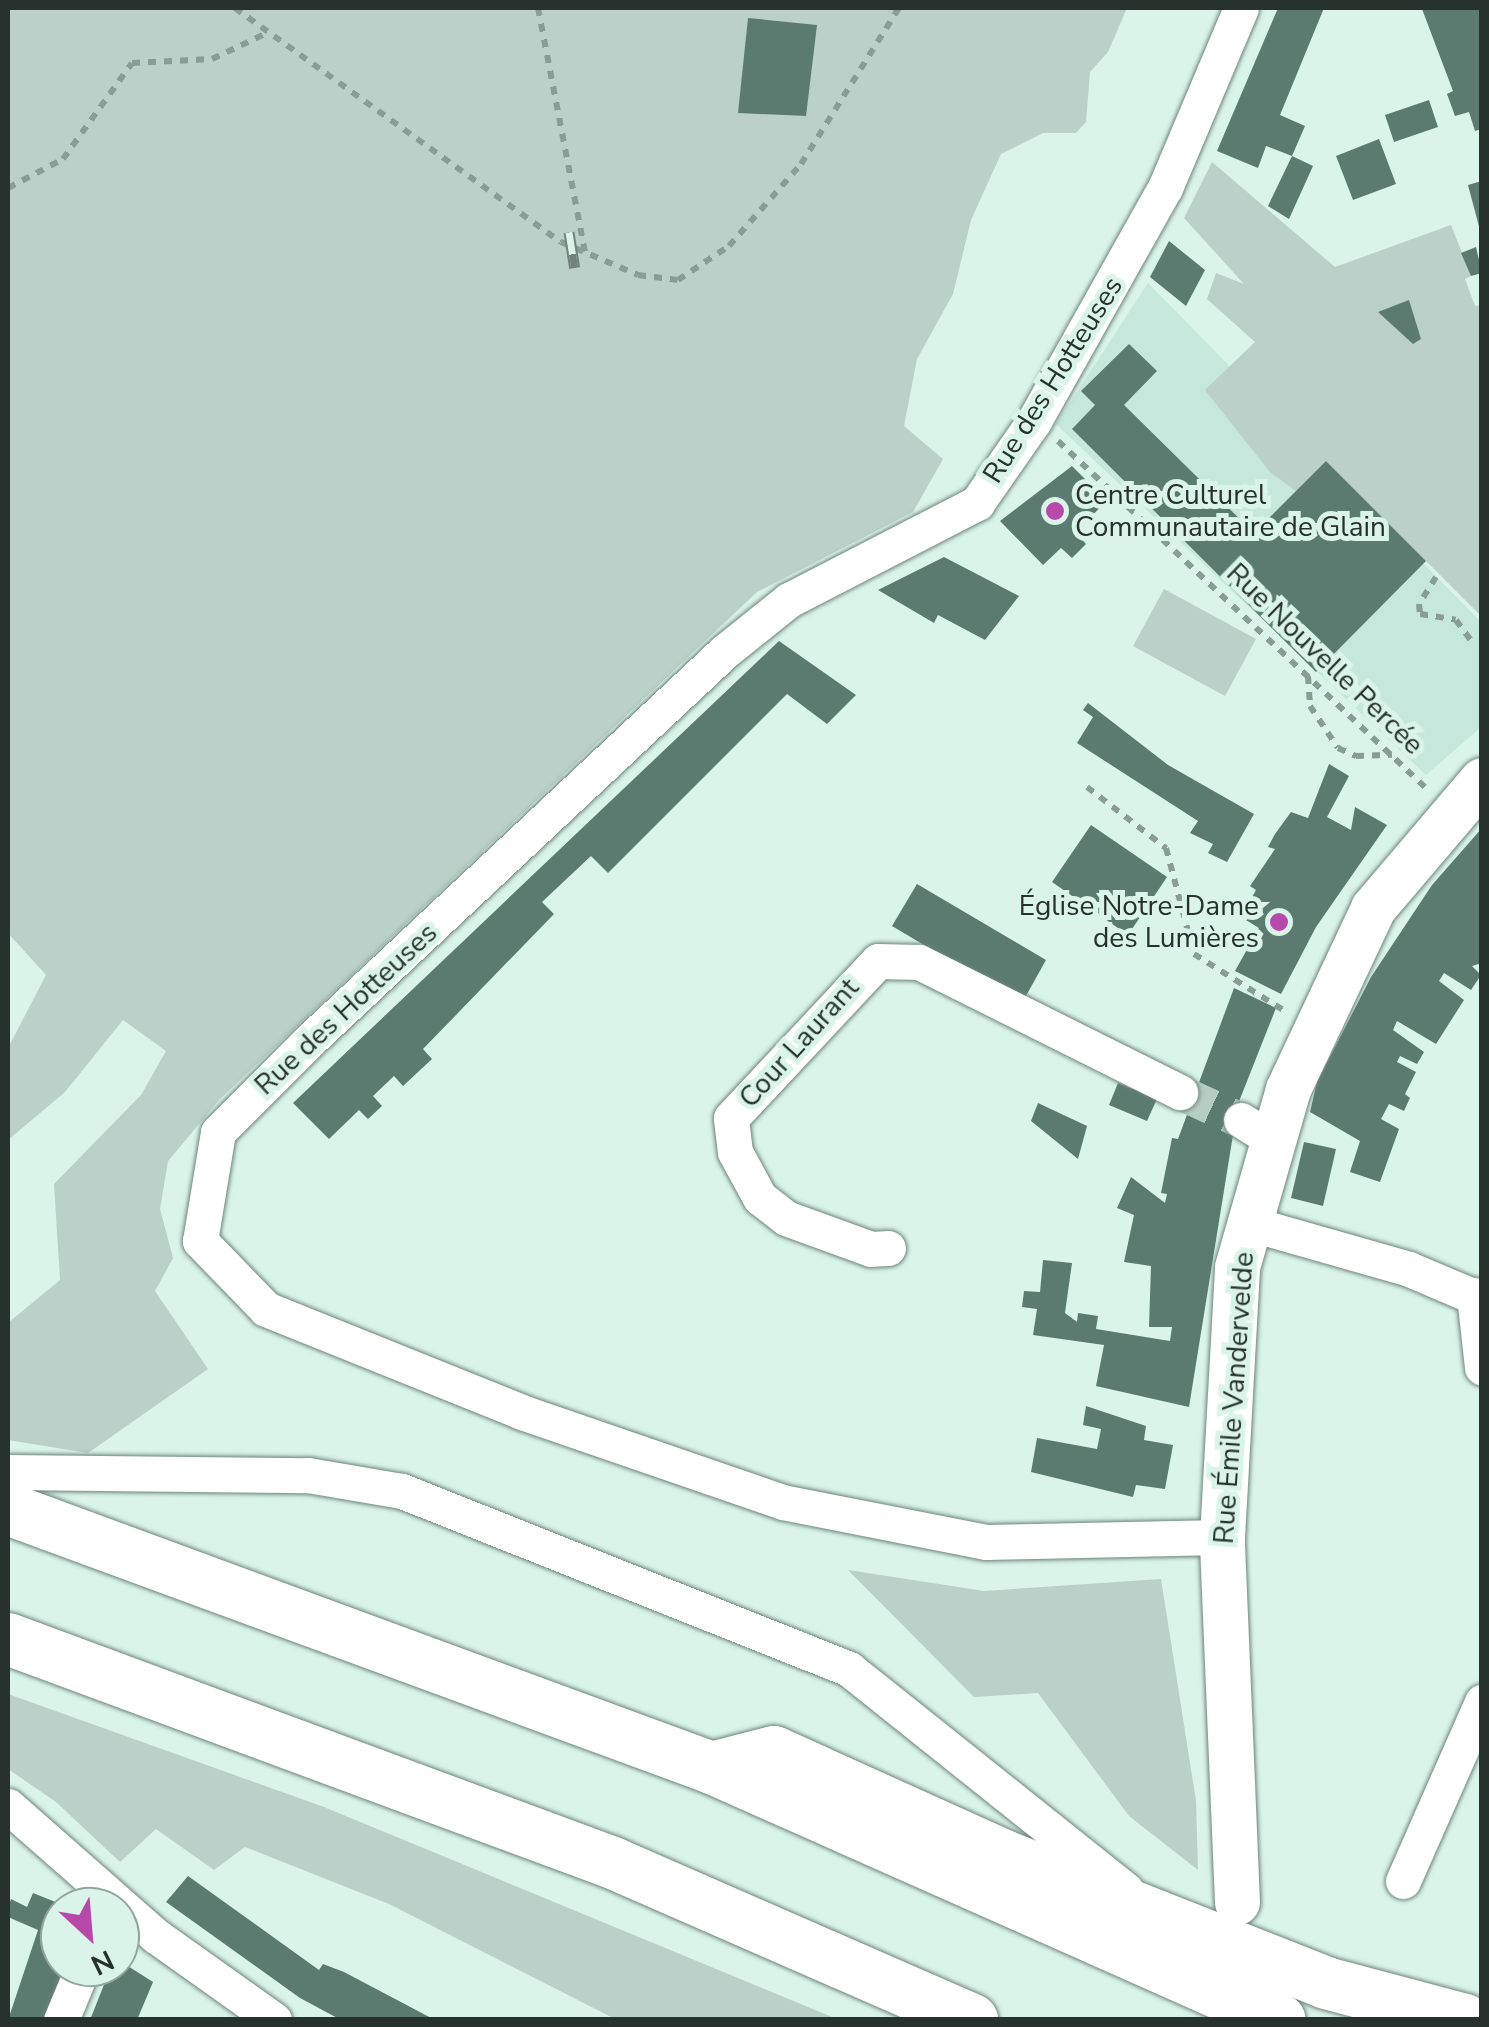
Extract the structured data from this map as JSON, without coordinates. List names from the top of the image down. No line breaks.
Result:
{"streets":{"main road":["Rue Émile Vandervelde"],"street":["Rue des Hotteuses","Cour Laurant"],"path":["Rue Nouvelle Percée"]},"crossings":[["Rue des Hotteuses","Rue Nouvelle Percée"],["Rue des Hotteuses","Rue Émile Vandervelde"],["Rue Nouvelle Percée","Rue Émile Vandervelde"]],"places":["Centre Culturel Communautaire de Glain","Église Notre-Dame des Lumières"],"north":"bottom right"}
